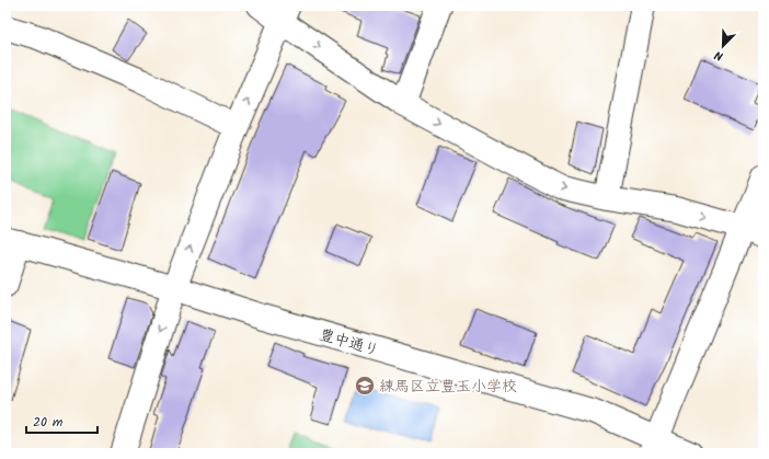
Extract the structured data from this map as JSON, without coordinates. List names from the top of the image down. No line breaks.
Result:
{"streets":{"street":["豊中通り"]},"places":{"school or university":["練馬区立豊玉小学校"]},"scale_bar":"20 m","north":"bottom left"}
